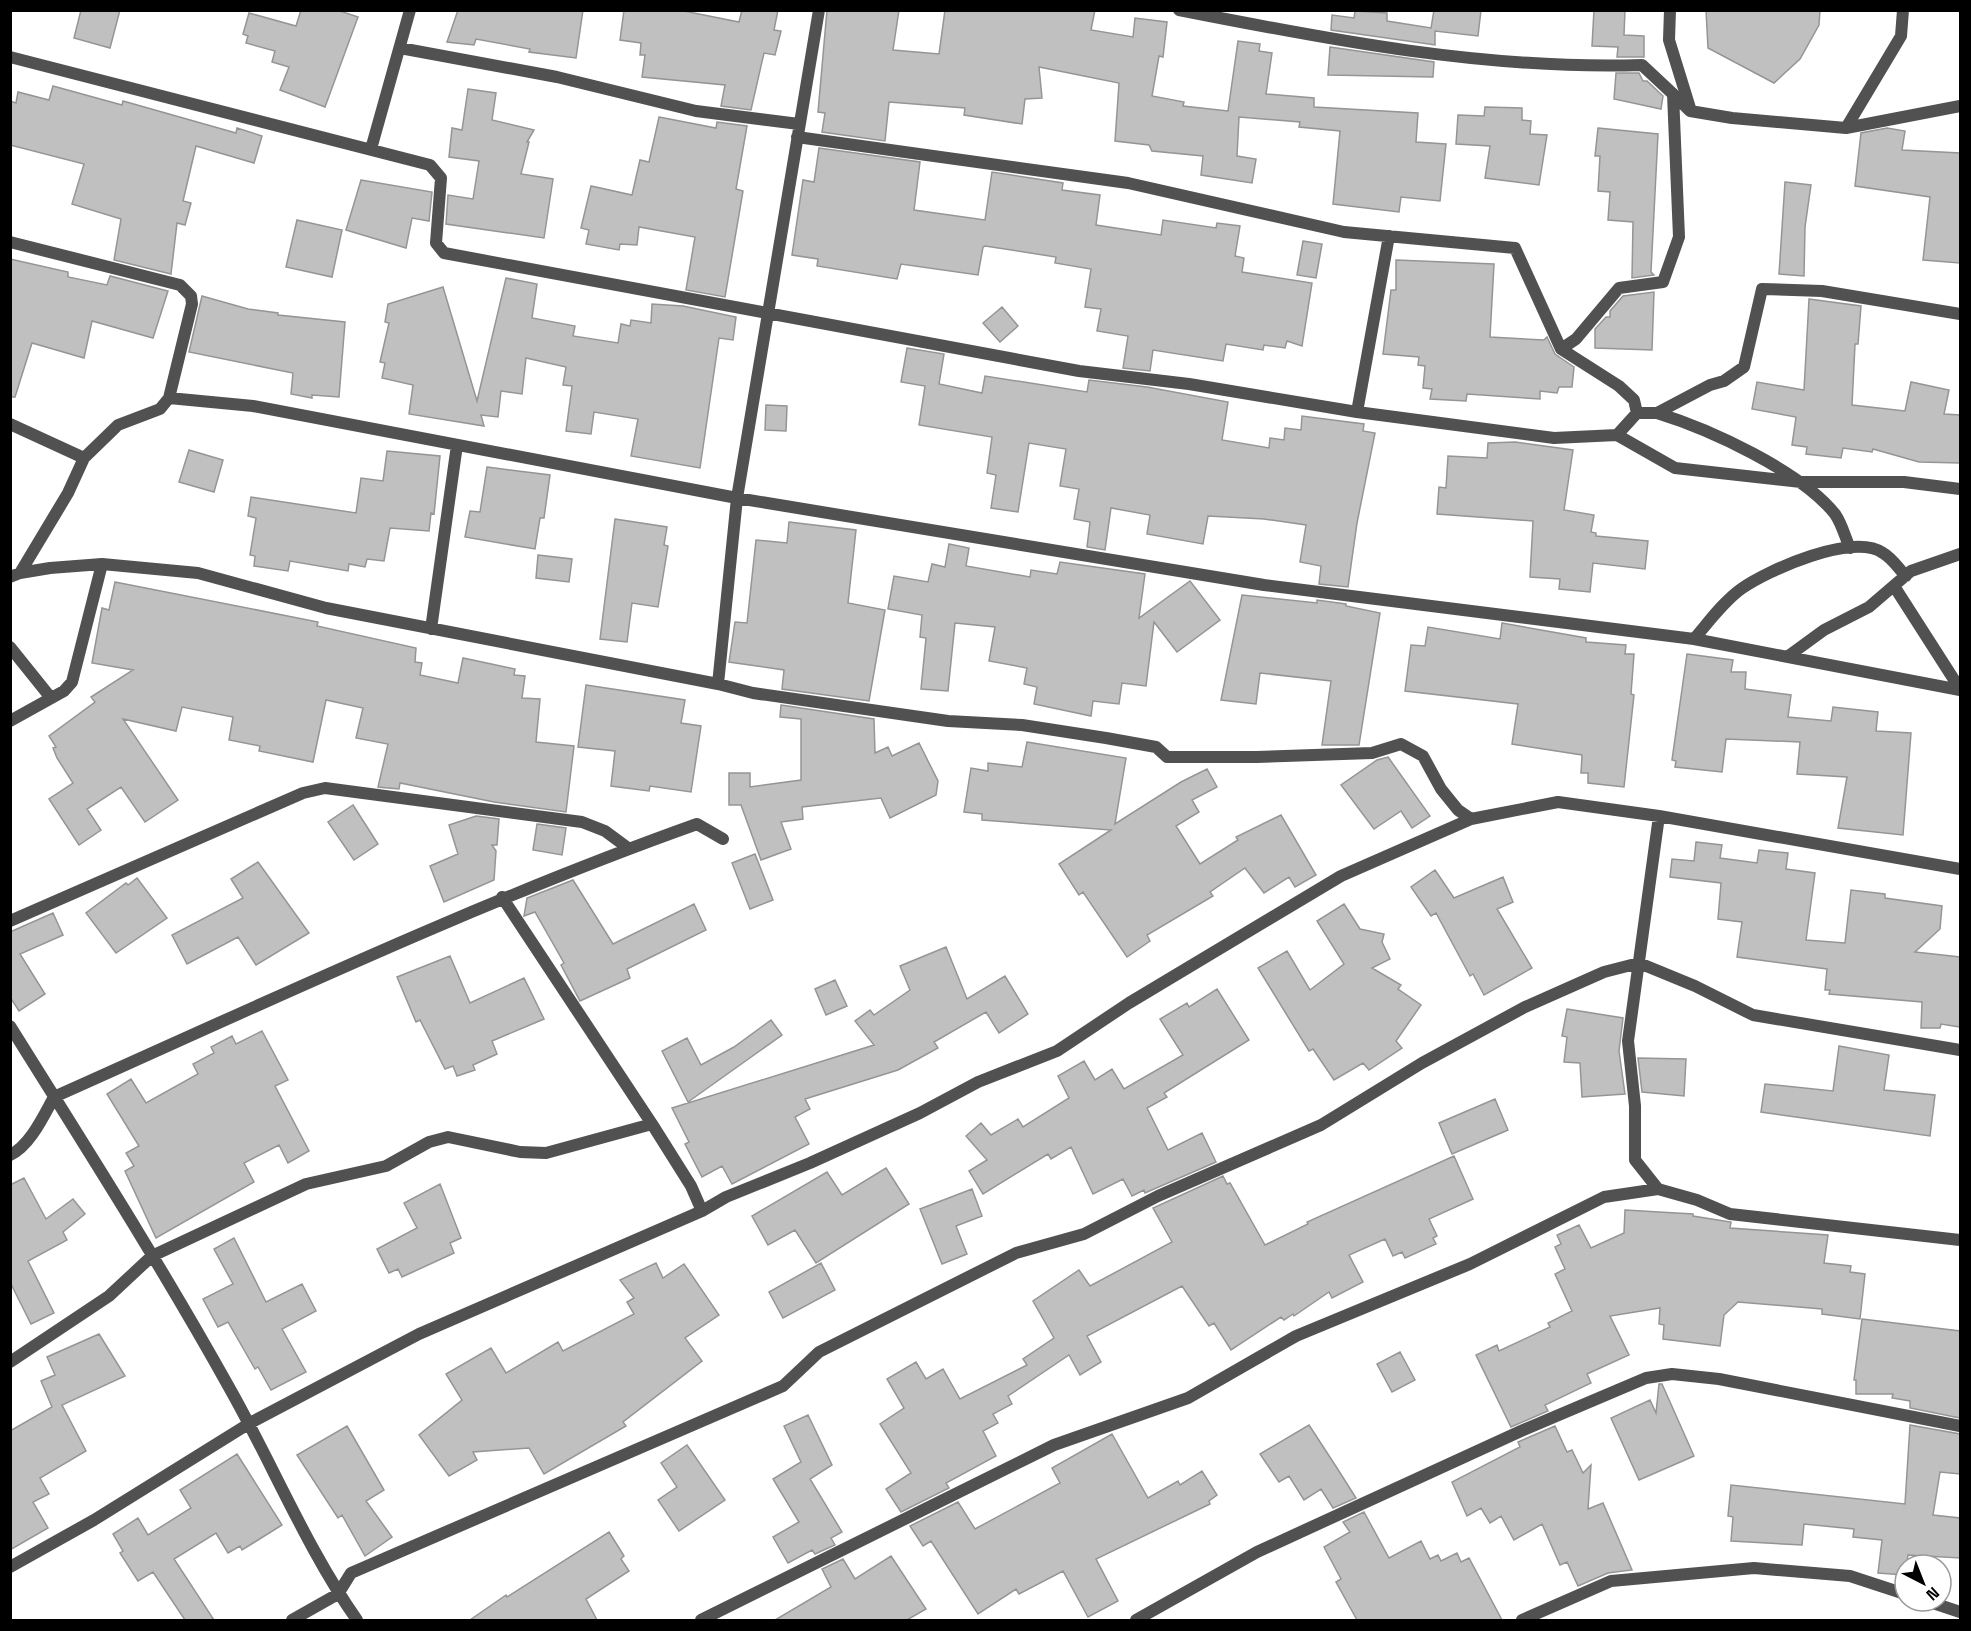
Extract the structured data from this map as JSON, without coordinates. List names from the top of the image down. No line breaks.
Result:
{"north":"bottom right"}
